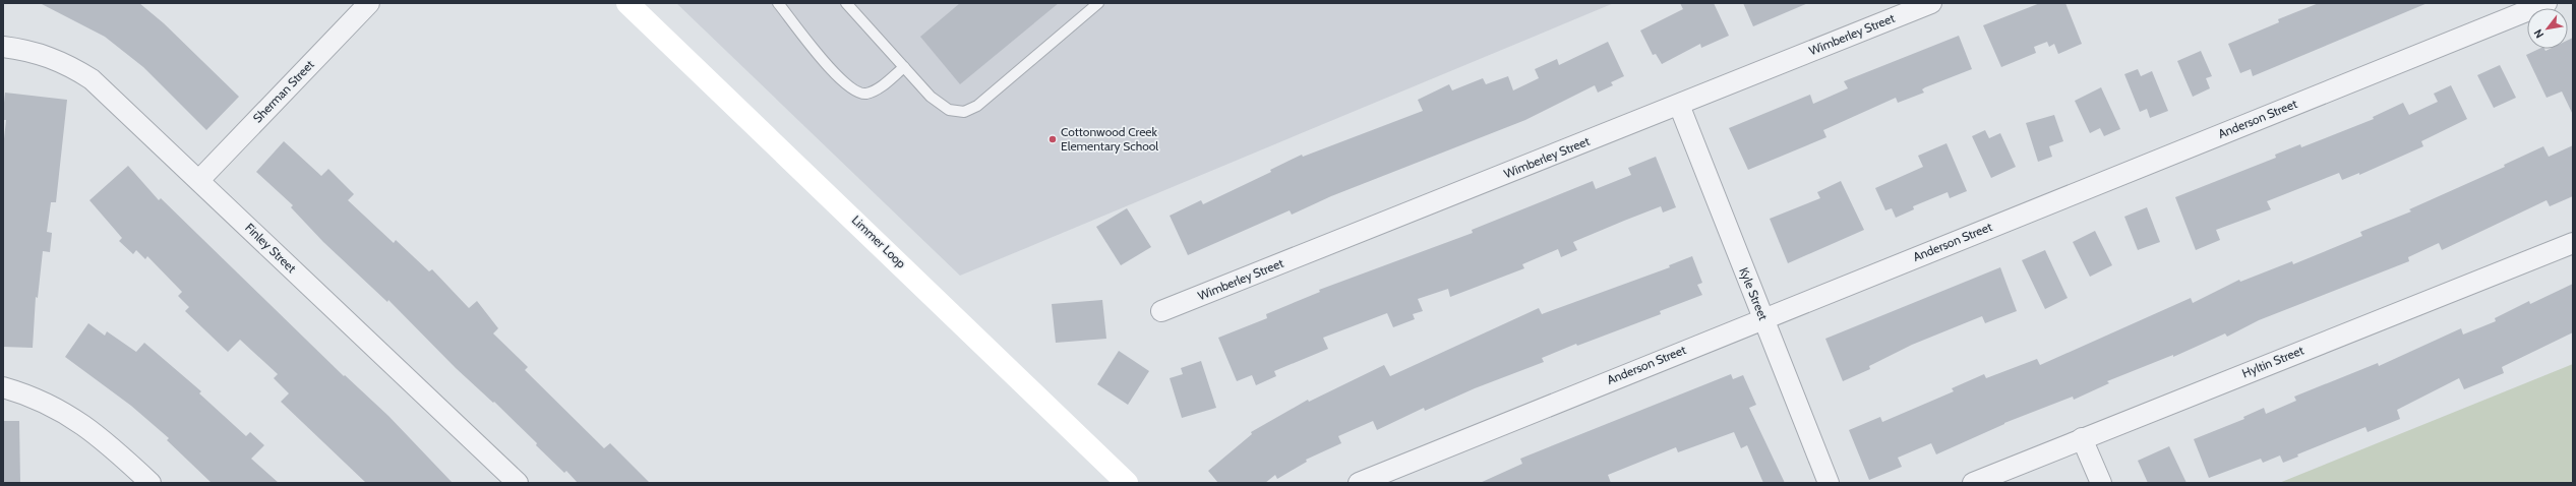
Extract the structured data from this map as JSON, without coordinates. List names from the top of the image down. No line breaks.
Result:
{"streets":{"street":["Wimberley Street","Sherman Street","Anderson Street","Limmer Loop","Finley Street","Kyle Street","Hyltin Street"]},"crossings":[["Wimberley Street","Kyle Street"],["Sherman Street","Finley Street"],["Anderson Street","Kyle Street"]],"places":["Cottonwood Creek Elementary School"],"north":"bottom left"}
